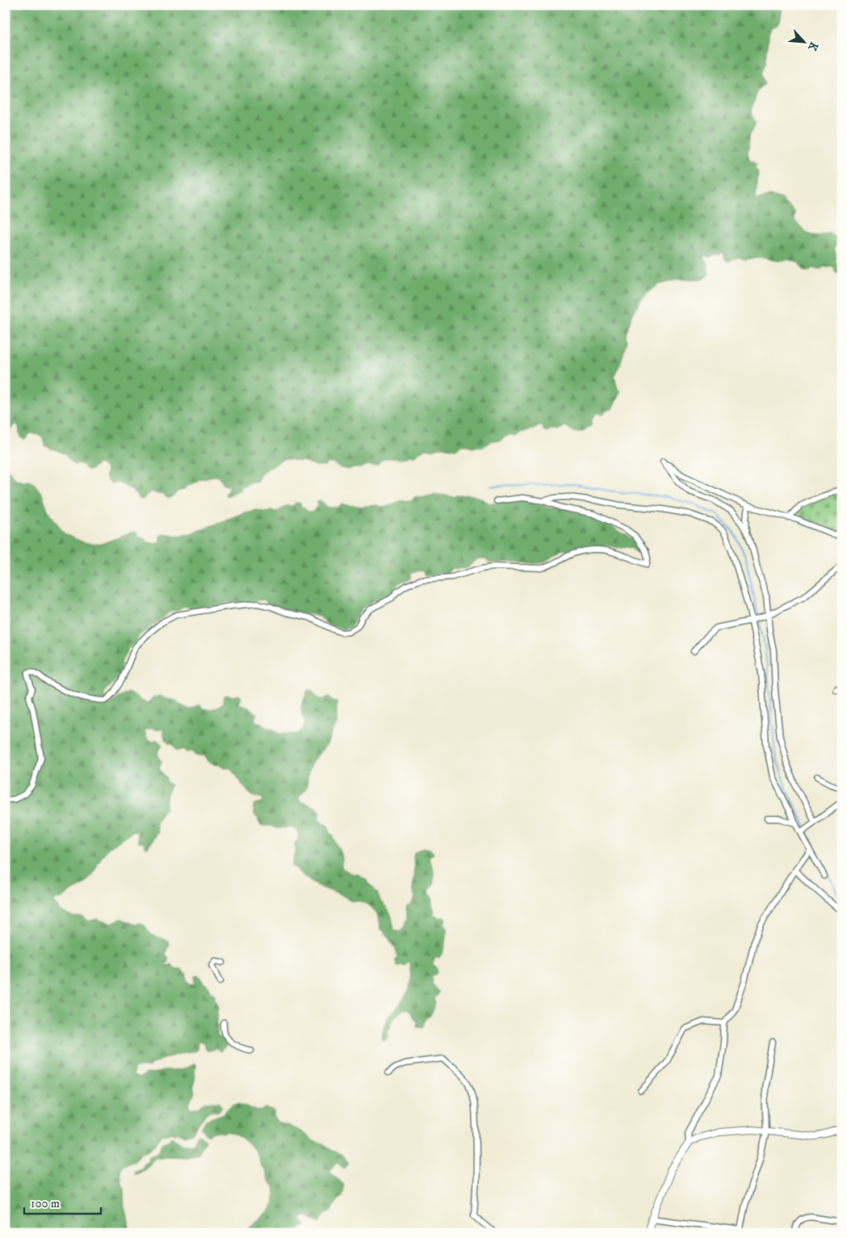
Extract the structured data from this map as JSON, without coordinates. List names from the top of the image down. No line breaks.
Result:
{"scale_bar":"100 m","north":"bottom right"}
